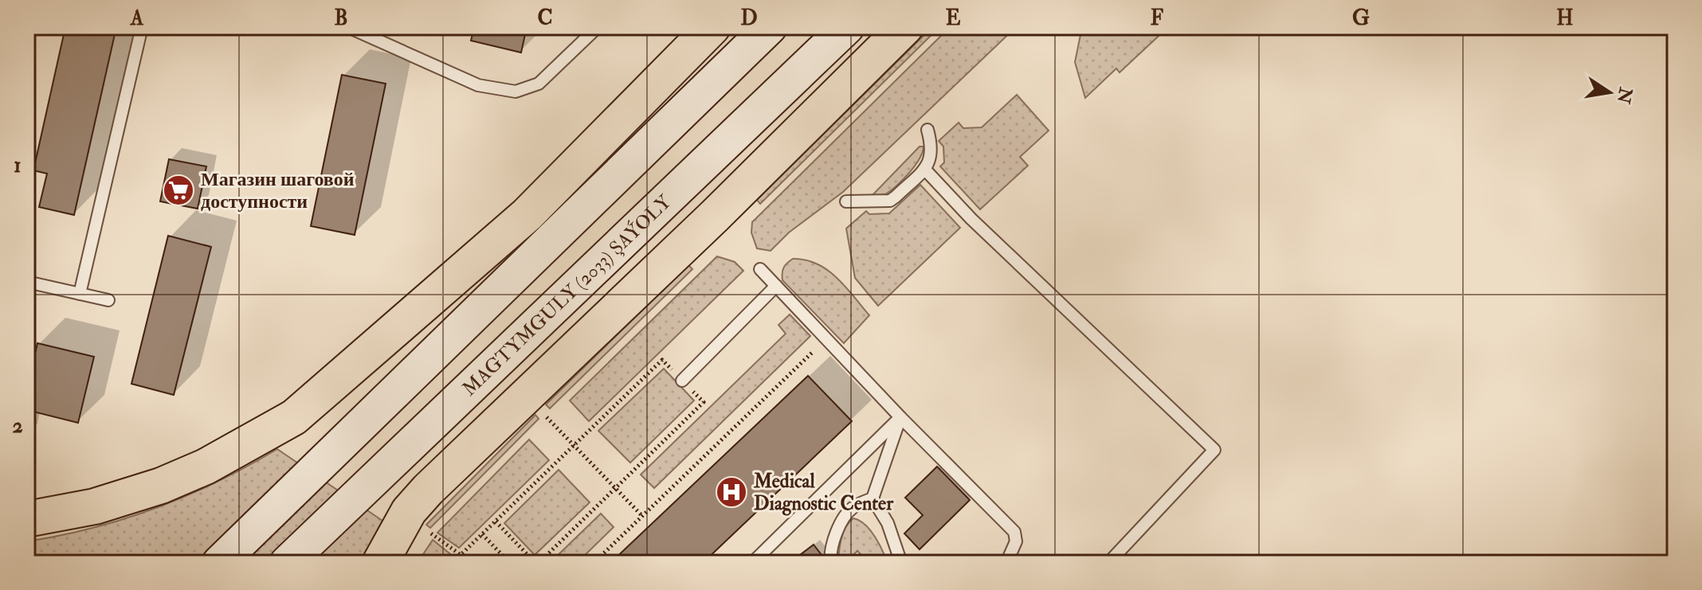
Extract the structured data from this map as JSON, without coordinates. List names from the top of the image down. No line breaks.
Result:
{"streets":{"main road":["MAGTYMGULY (2033) ŞAÝOLY"]},"places":{"supermarket":["Магазин шаговой доступности"],"hospital":["Medical Diagnostic Center"]},"north":"right","grid":{"columns":["A","B","C","D","E","F","G","H"],"rows":["1","2"]}}
